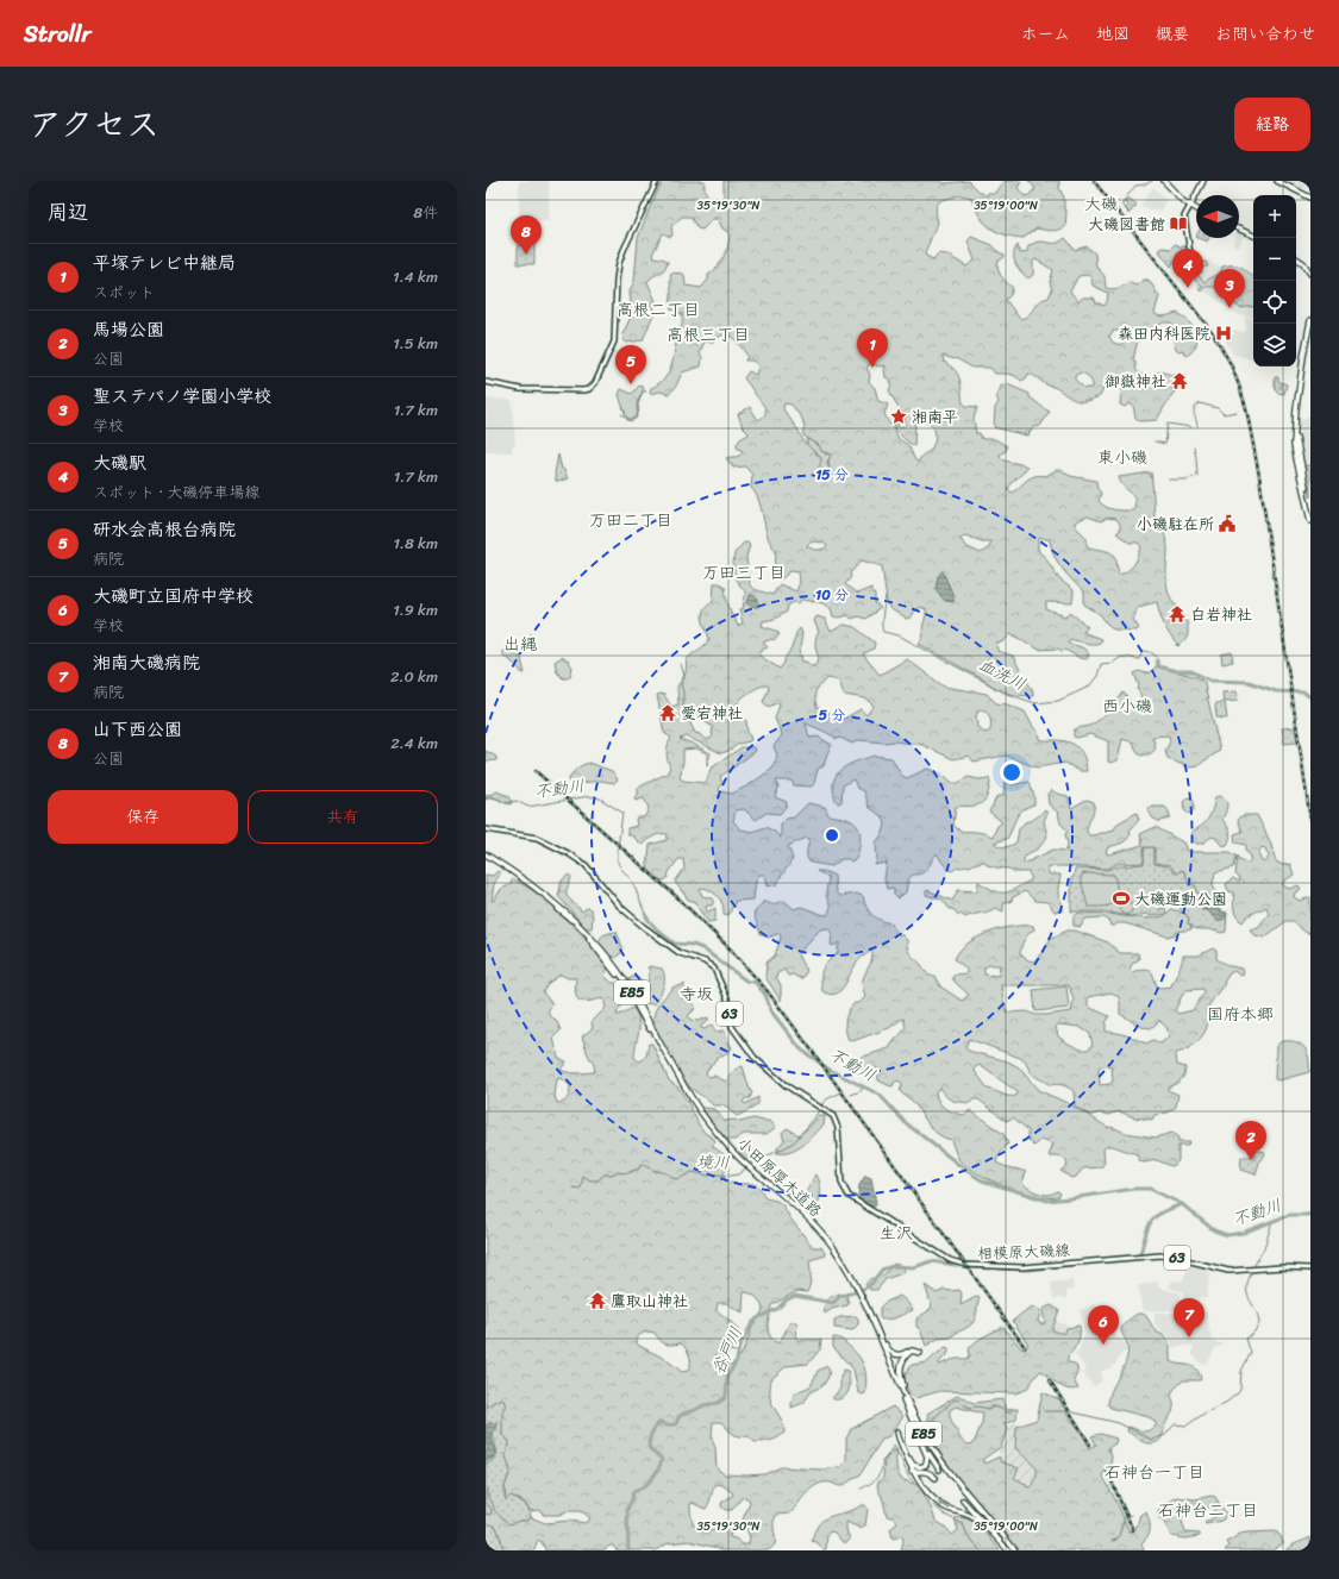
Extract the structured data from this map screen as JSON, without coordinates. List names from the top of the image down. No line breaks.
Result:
{"streets":{"highway":["E85","小田原厚木道路"],"main road":["63","相模原大磯線"]},"districts":["大磯","高根二丁目","高根三丁目","東小磯","万田二丁目","万田三丁目","出縄","西小磯","寺坂","国府本郷","生沢","石神台一丁目","石神台二丁目"],"water":["血洗川","不動川","境川","谷戸川"],"places":{"library":["大磯図書館"],"hospital":["森田内科医院"],"temple":["御嶽神社","白岩神社","愛宕神社","鷹取山神社"],"place":["湘南平"],"public building":["小磯駐在所"],"sports":["大磯運動公園"]},"north":"left","page":{"header":"Strollr","nav":["ホーム","地図","概要","お問い合わせ"],"title":"アクセス","buttons":["経路",["保存","共有"]],"heading":["周辺","8件"],"map_buttons":["+","−"],"pins":["8","4","3","1","5","2","7","6"],"list":[{"mark":"1","name":"平塚テレビ中継局","note":"スポット","value":"1.4 km"},{"mark":"2","name":"馬場公園","note":"公園","value":"1.5 km"},{"mark":"3","name":"聖ステパノ学園小学校","note":"学校","value":"1.7 km"},{"mark":"4","name":"大磯駅","note":"スポット · 大磯停車場線","value":"1.7 km"},{"mark":"5","name":"研水会高根台病院","note":"病院","value":"1.8 km"},{"mark":"6","name":"大磯町立国府中学校","note":"学校","value":"1.9 km"},{"mark":"7","name":"湘南大磯病院","note":"病院","value":"2.0 km"},{"mark":"8","name":"山下西公園","note":"公園","value":"2.4 km"}]},"coordinates":["35°19'30\"N","35°19'00\"N"],"rings":["15 分","10 分","5 分"]}
